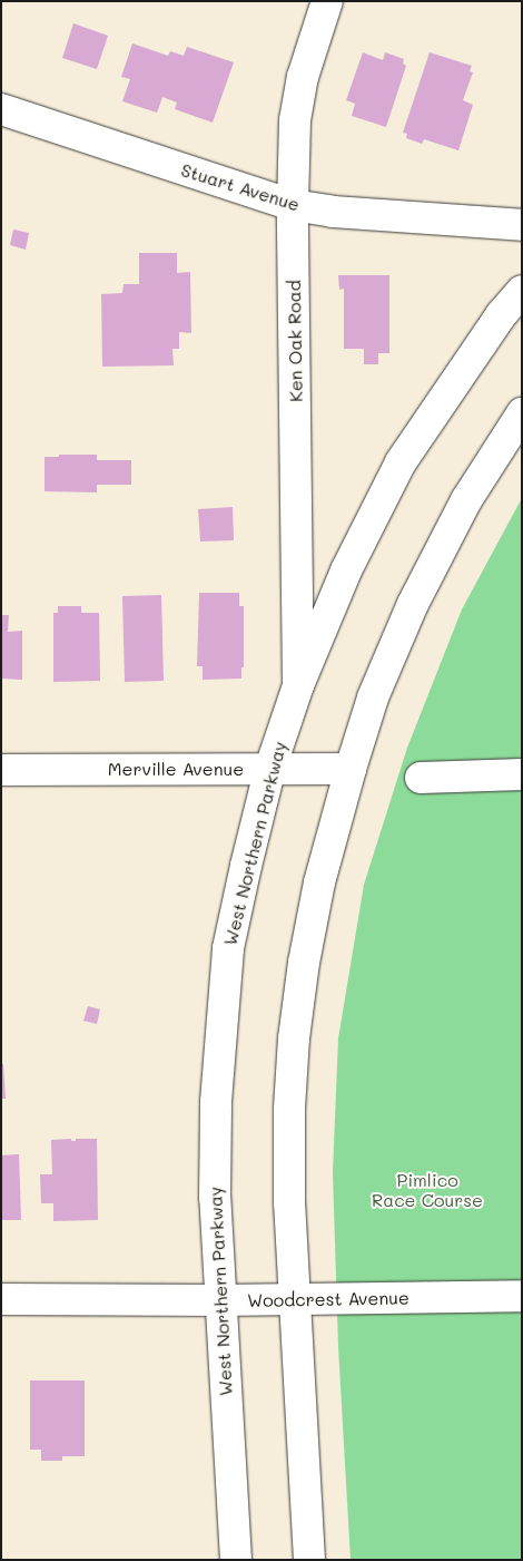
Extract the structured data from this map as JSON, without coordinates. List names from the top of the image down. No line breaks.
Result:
{"streets":{"main road":["Stuart Avenue","Ken Oak Road","Merville Avenue","West Northern Parkway","Woodcrest Avenue"]},"crossings":[["Stuart Avenue","Ken Oak Road"],["Ken Oak Road","West Northern Parkway"],["Merville Avenue","West Northern Parkway"],["West Northern Parkway","Woodcrest Avenue"]],"parks":["Pimlico Race Course"]}
